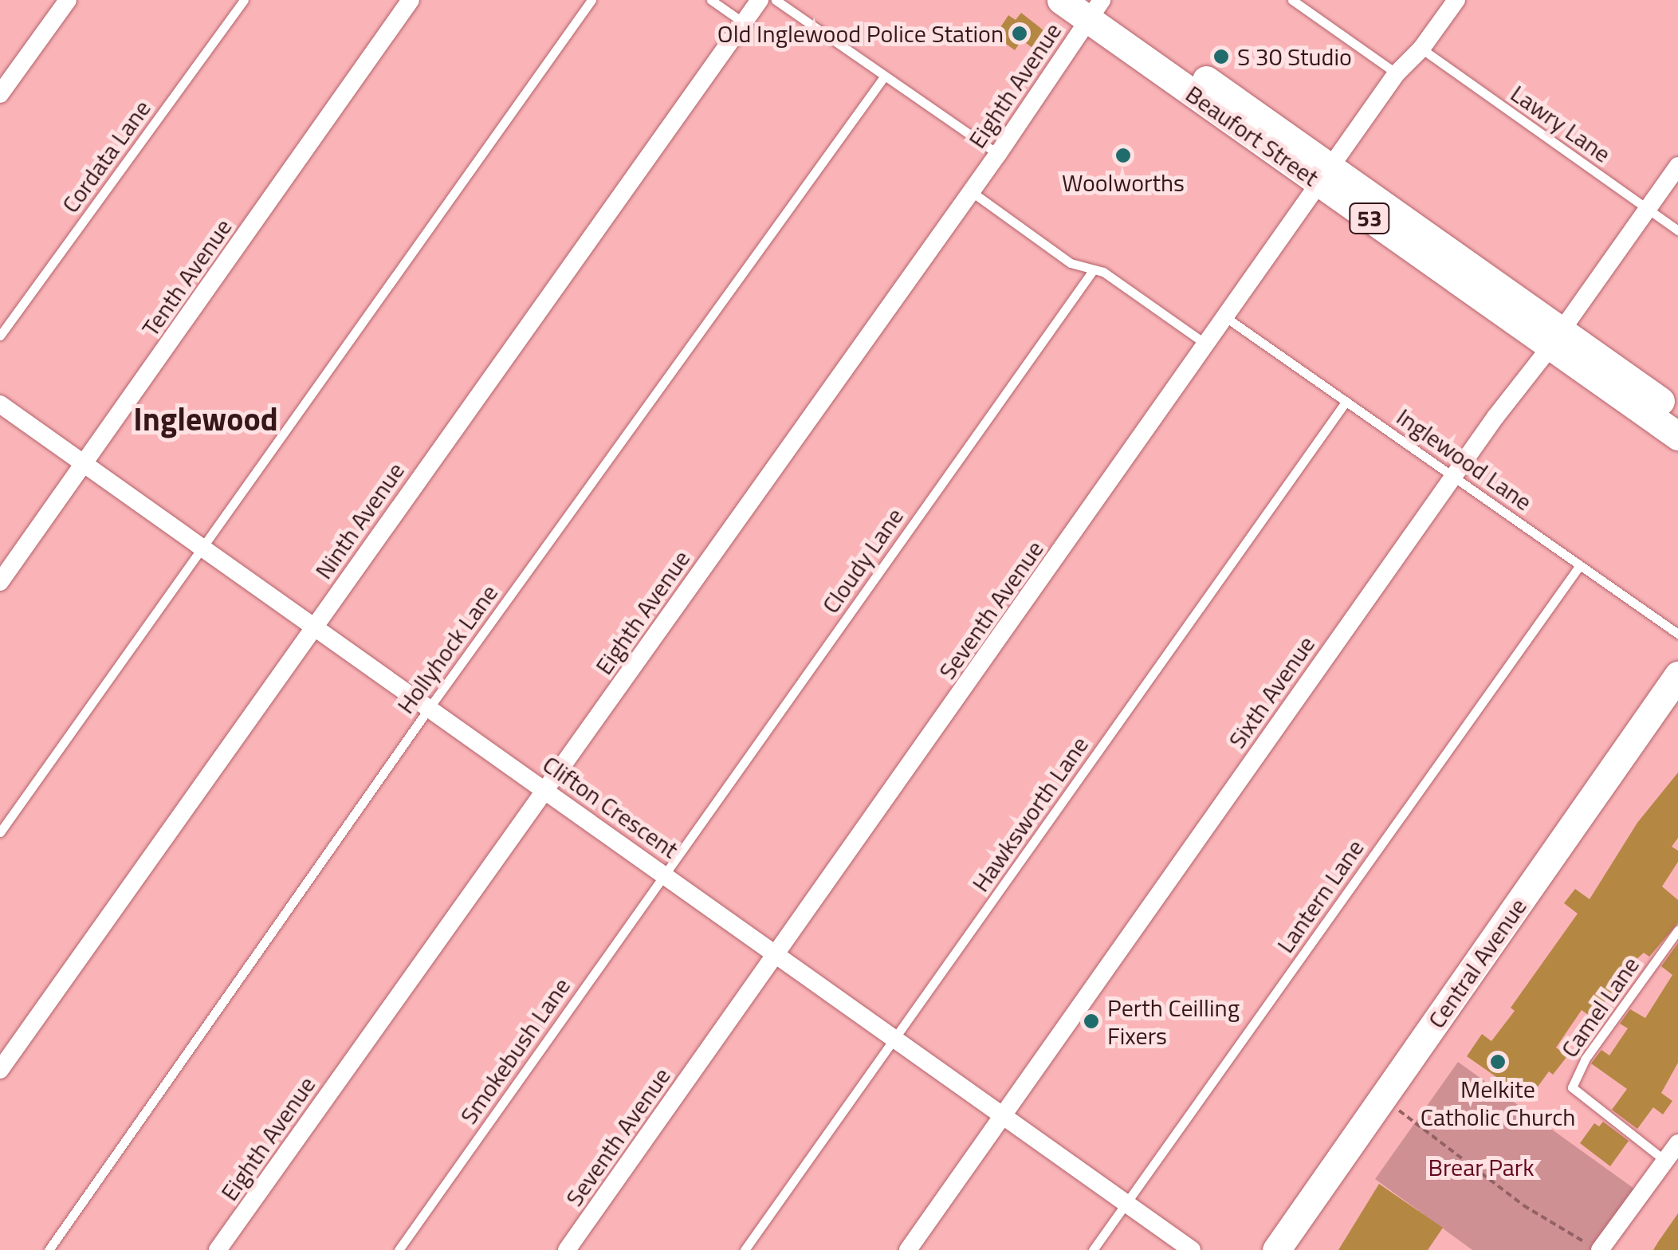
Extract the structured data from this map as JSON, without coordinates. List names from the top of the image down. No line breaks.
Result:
{"streets":{"main road":["Beaufort Street","53","Central Avenue"],"street":["Eighth Avenue","Tenth Avenue","Ninth Avenue","Seventh Avenue","Sixth Avenue","Clifton Crescent"],"lane":["Lawry Lane","Cordata Lane","Inglewood Lane","Cloudy Lane","Hollyhock Lane","Hawksworth Lane","Lantern Lane","Camel Lane","Smokebush Lane"]},"crossings":[["Eighth Avenue","Beaufort Street"],["Eighth Avenue","Clifton Crescent"],["Lawry Lane","Seventh Avenue"],["Lawry Lane","Sixth Avenue"],["Beaufort Street","Seventh Avenue"],["Beaufort Street","Sixth Avenue"],["Tenth Avenue","Clifton Crescent"],["Inglewood Lane","Seventh Avenue"],["Inglewood Lane","Sixth Avenue"],["Inglewood Lane","Hawksworth Lane"],["Inglewood Lane","Lantern Lane"],["Ninth Avenue","Clifton Crescent"],["Cloudy Lane","Clifton Crescent"],["Cloudy Lane","Smokebush Lane"],["Seventh Avenue","Clifton Crescent"],["Hollyhock Lane","Clifton Crescent"],["Sixth Avenue","Clifton Crescent"],["Clifton Crescent","Hawksworth Lane"],["Clifton Crescent","Lantern Lane"],["Clifton Crescent","Smokebush Lane"]],"districts":["Inglewood"],"parks":["Brear Park"],"places":["Old Inglewood Police Station","S 30 Studio","Woolworths","Perth Ceilling Fixers","Melkite Catholic Church"]}
